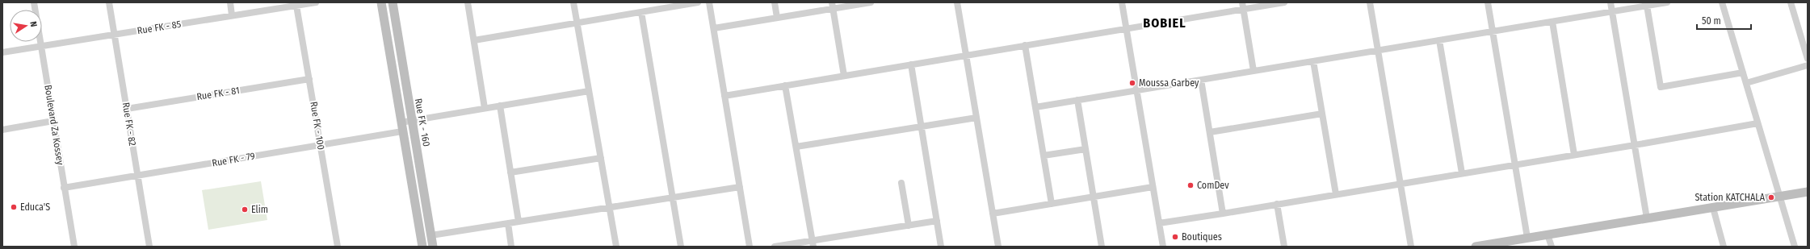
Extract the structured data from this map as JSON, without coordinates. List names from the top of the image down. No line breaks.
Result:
{"streets":{"main road":["Rue FK - 160"],"street":["Rue FK - 85","Rue FK - 81","Rue FK - 82","Boulevard Za Kossey","Rue FK - 100","Rue FK - 79"]},"crossings":[["Rue FK - 85","Rue FK - 82"],["Rue FK - 85","Boulevard Za Kossey"],["Rue FK - 85","Rue FK - 100"],["Rue FK - 81","Rue FK - 82"],["Rue FK - 81","Rue FK - 100"],["Rue FK - 160","Rue FK - 79"],["Rue FK - 82","Rue FK - 79"],["Boulevard Za Kossey","Rue FK - 79"],["Rue FK - 100","Rue FK - 79"]],"districts":["BOBIEL"],"places":["Moussa Garbey","ComDev","Station KATCHALA","Educa'S","Elim","Boutiques"],"scale_bar":"50 m","north":"right"}
